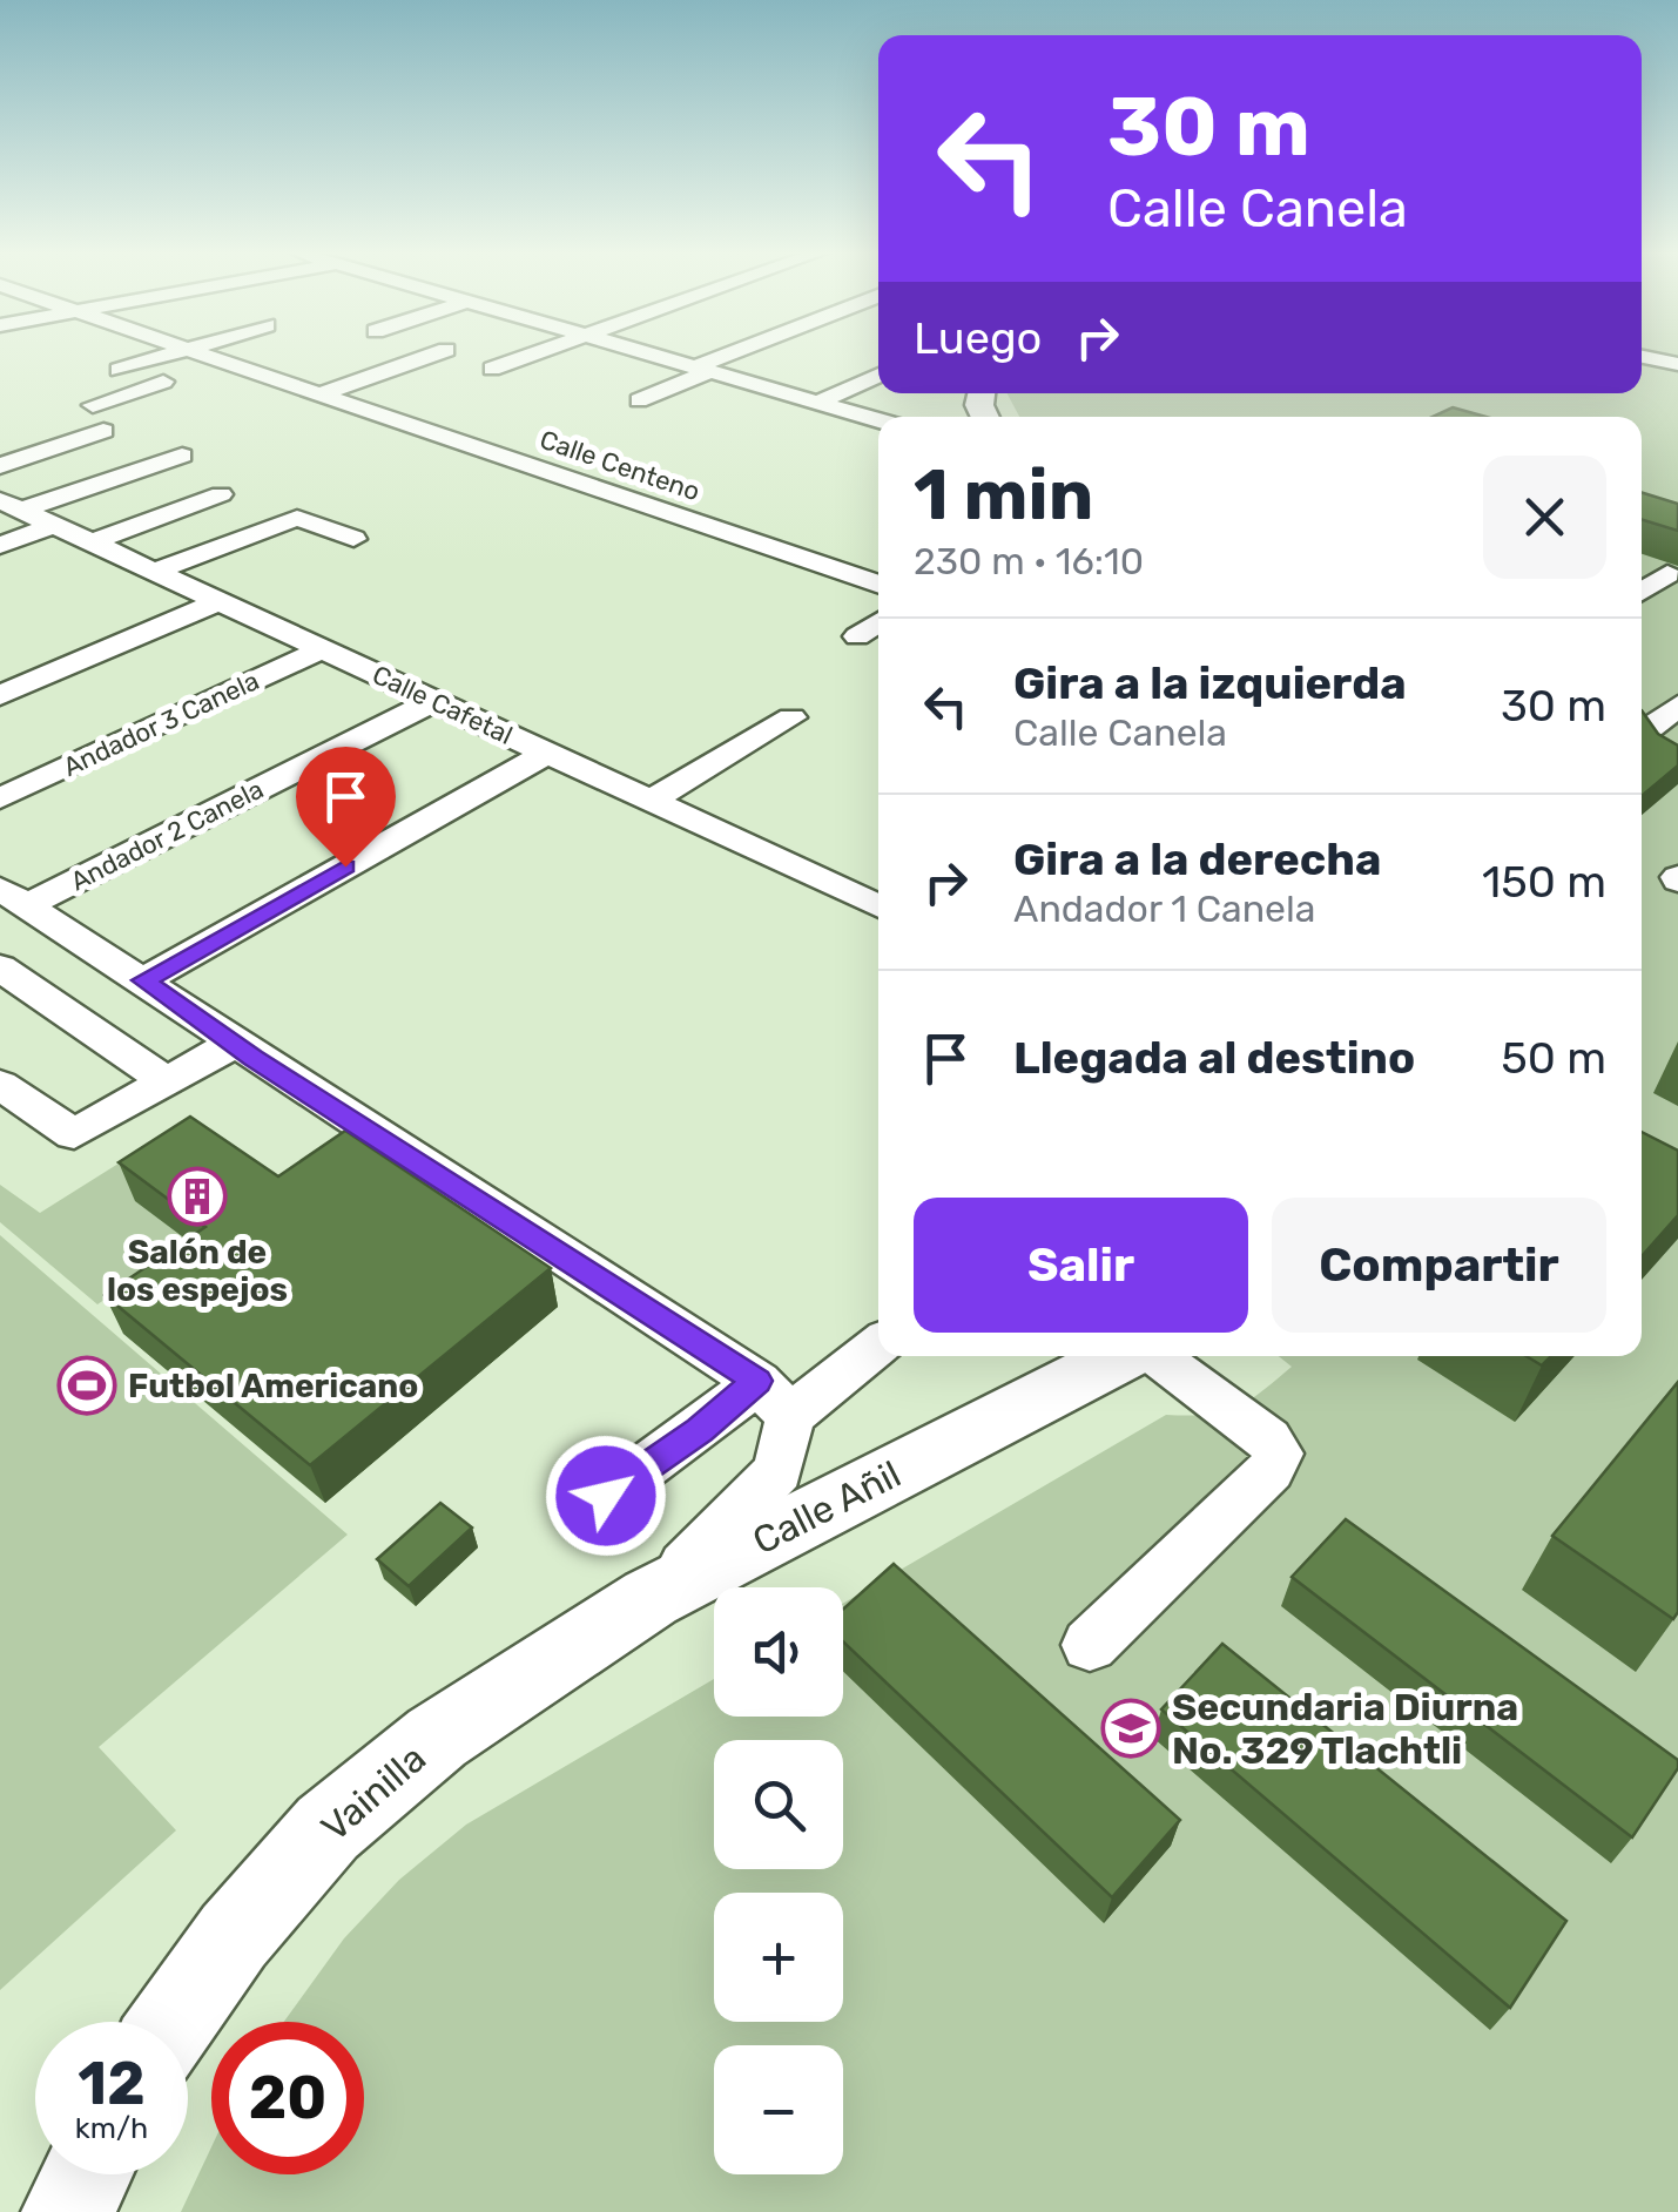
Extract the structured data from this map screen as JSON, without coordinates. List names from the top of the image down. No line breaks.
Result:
{"streets":{"main road":["Calle Añil","Vainilla"],"street":["Calle Centeno","Calle Cafetal","Andador 3 Canela","Andador 2 Canela"]},"crossings":[["Calle Cafetal","Andador 3 Canela"],["Calle Cafetal","Andador 2 Canela"],["Calle Añil","Vainilla"]],"places":{"building":["Salón de los espejos"],"sports":["Futbol Americano"],"school or university":["Secundaria Diurna No. 329 Tlachtli"]},"page":{"turn":["30 m","Calle Canela"],"then":"Luego","heading":["1 min","230 m · 16:10"],"list":[{"name":"Gira a la izquierda","note":"Calle Canela","value":"30 m"},{"name":"Gira a la derecha","note":"Andador 1 Canela","value":"150 m"},{"name":"Llegada al destino","value":"50 m"}],"buttons":["Salir","Compartir"],"map_buttons":["+","−"],"speed":"12 km/h","limit":"20"}}
